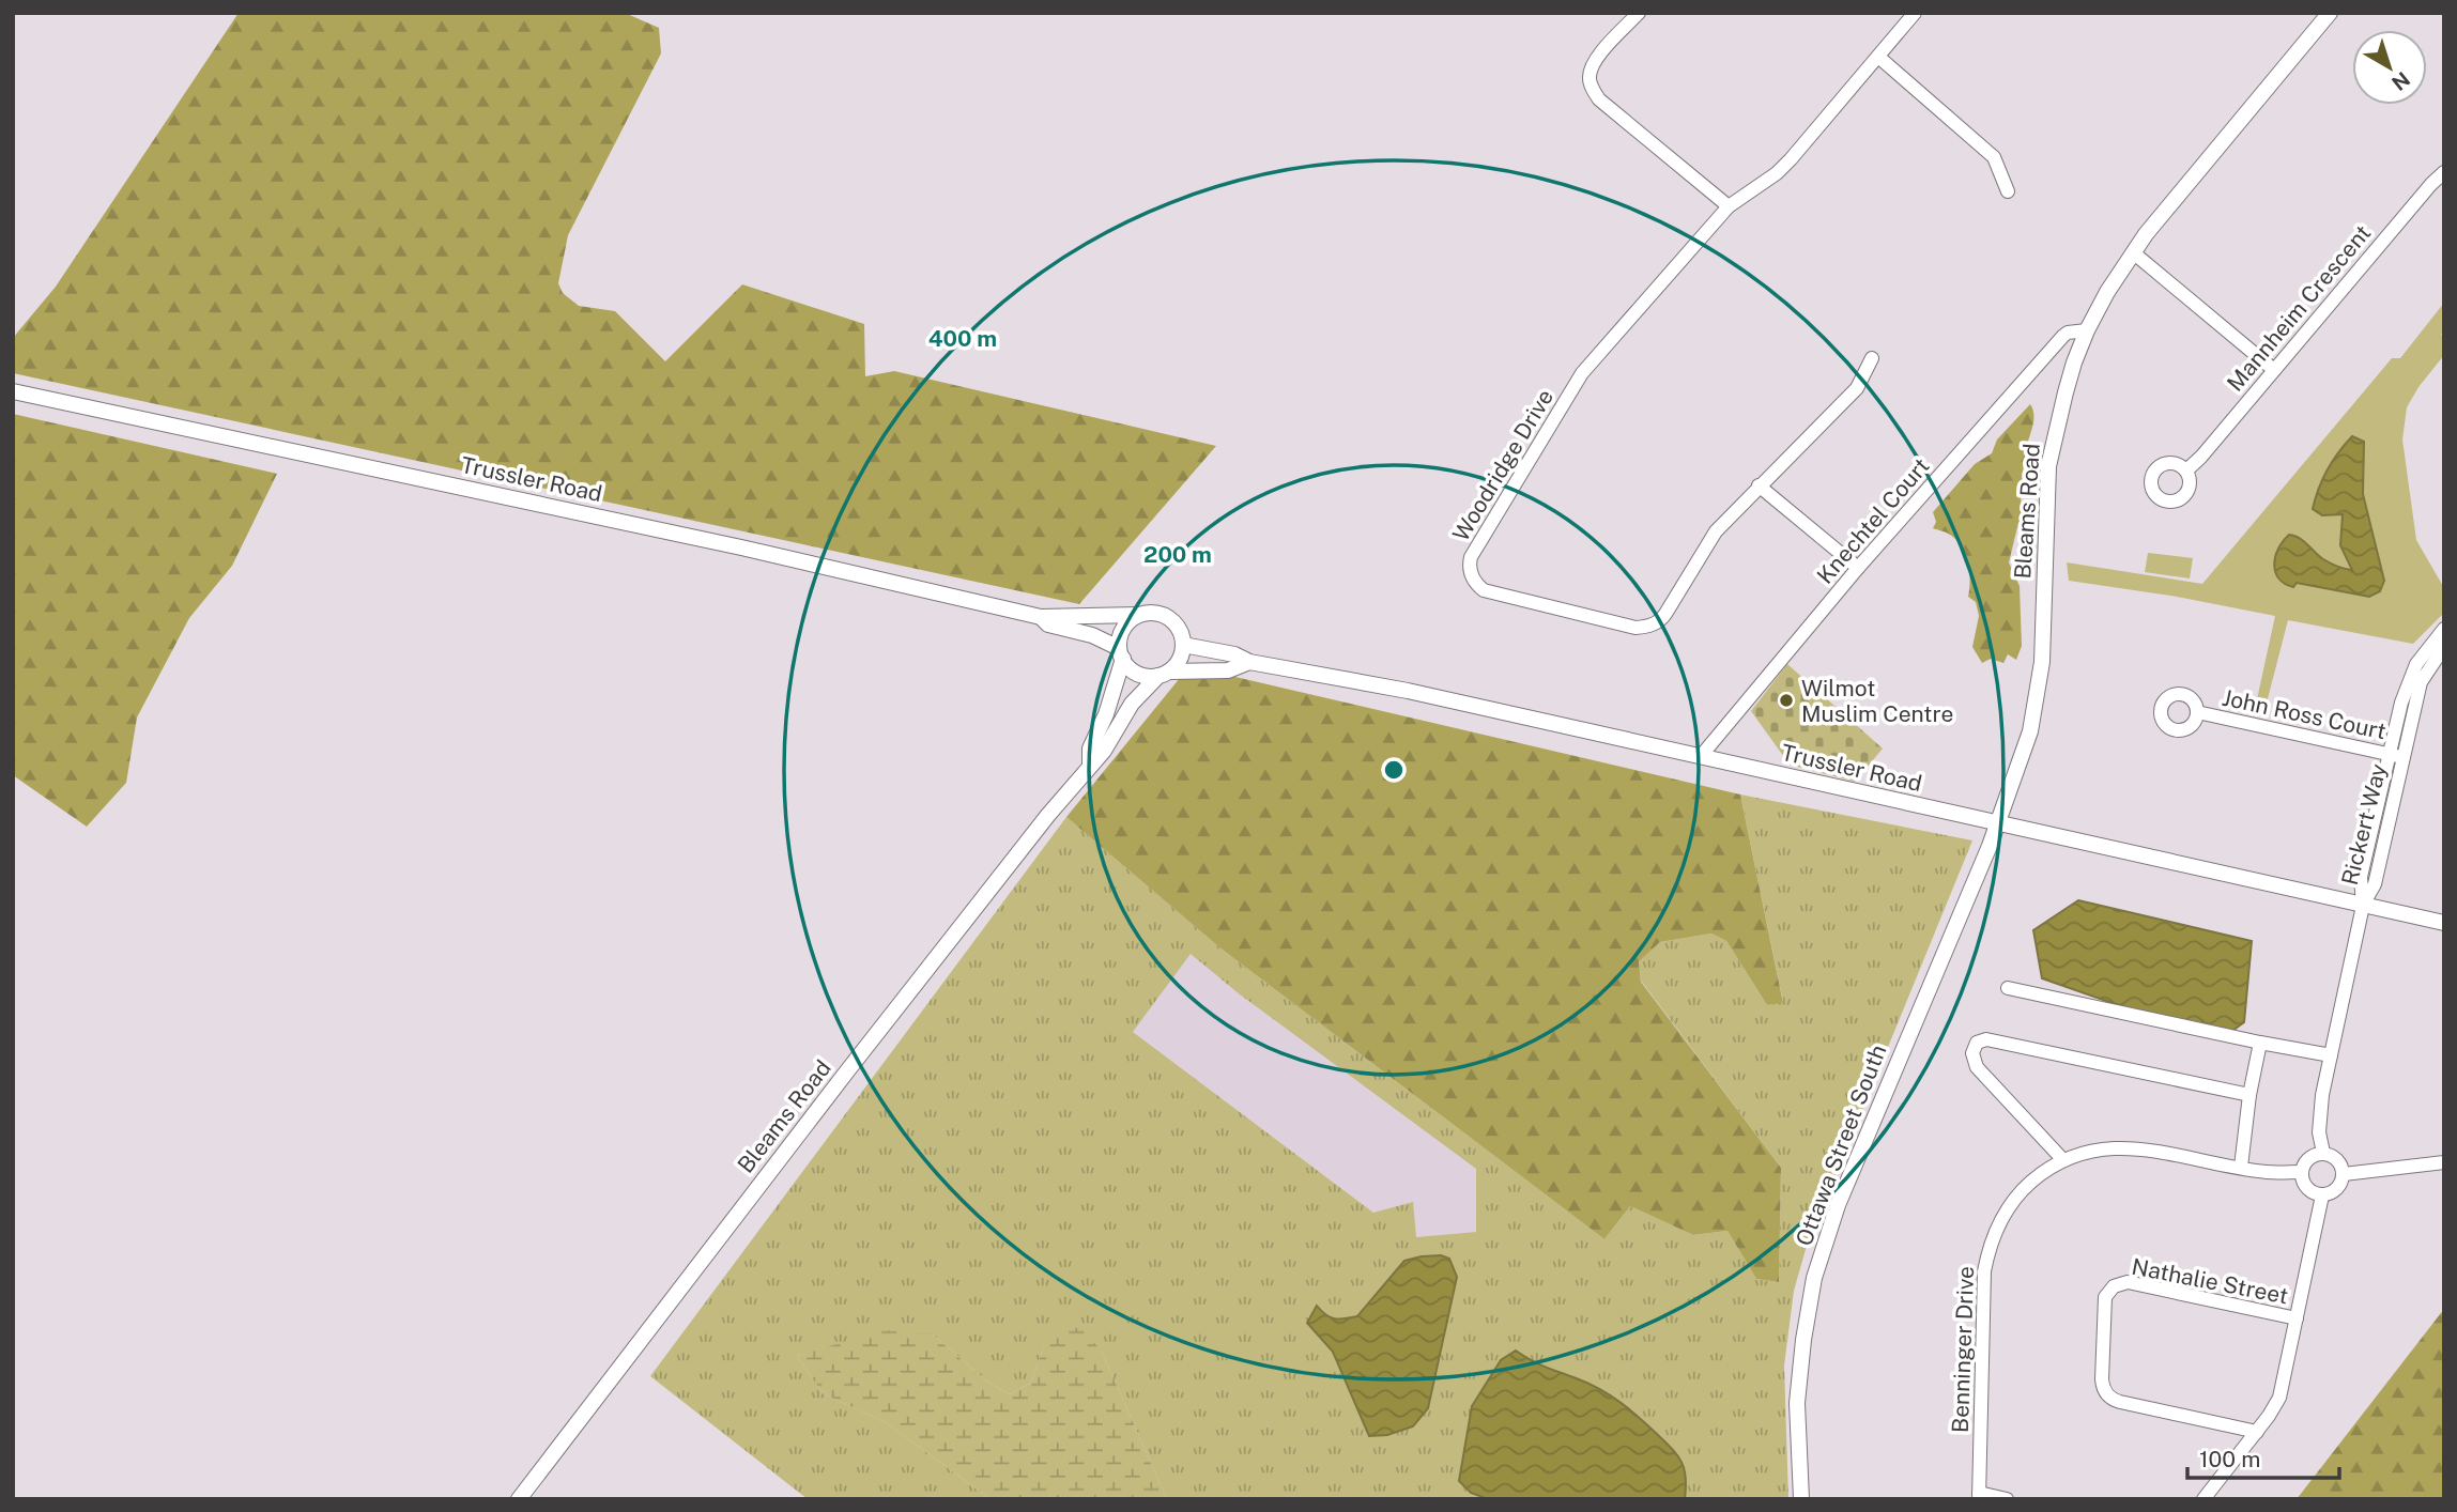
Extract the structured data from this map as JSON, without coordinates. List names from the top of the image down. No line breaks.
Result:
{"streets":{"main road":["Trussler Road","Bleams Road","Ottawa Street South"],"street":["Mannheim Crescent","Woodridge Drive","Knechtel Court","John Ross Court","Rickert Way","Nathalie Street","Benninger Drive"]},"crossings":[["Trussler Road","Bleams Road"],["Trussler Road","Knechtel Court"],["Trussler Road","Rickert Way"],["Trussler Road","Ottawa Street South"],["Bleams Road","Knechtel Court"],["Bleams Road","Ottawa Street South"],["John Ross Court","Rickert Way"],["Rickert Way","Nathalie Street"],["Rickert Way","Benninger Drive"],["Nathalie Street","Benninger Drive"]],"places":["Wilmot Muslim Centre"],"scale_bar":"100 m","north":"bottom right","rings":["400 m","200 m"]}
